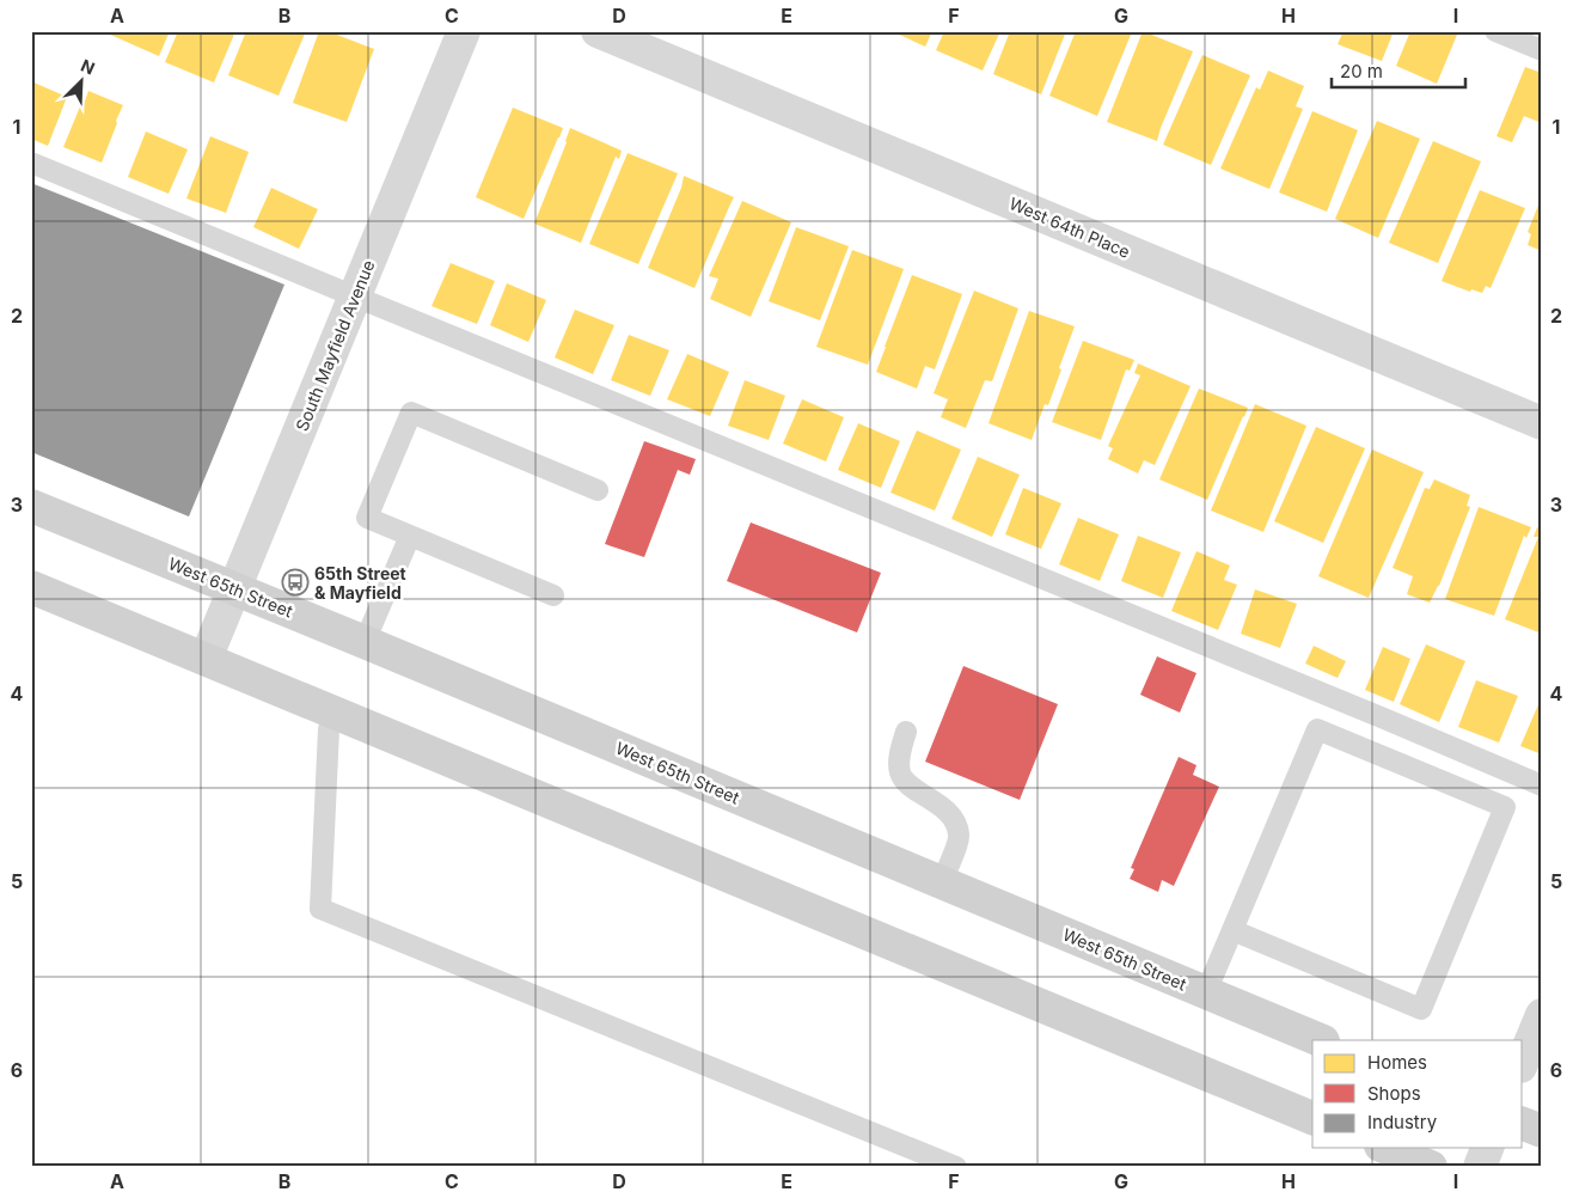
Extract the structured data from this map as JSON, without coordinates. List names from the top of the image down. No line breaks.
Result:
{"streets":{"street":["West 64th Place","South Mayfield Avenue","West 65th Street"]},"crossings":[["South Mayfield Avenue","West 65th Street"]],"places":{"bus stop":["65th Street & Mayfield"]},"legend":["Homes","Shops","Industry"],"scale_bar":"20 m","north":"top right","grid":{"columns":["A","B","C","D","E","F","G","H","I"],"rows":["1","2","3","4","5","6"]}}
